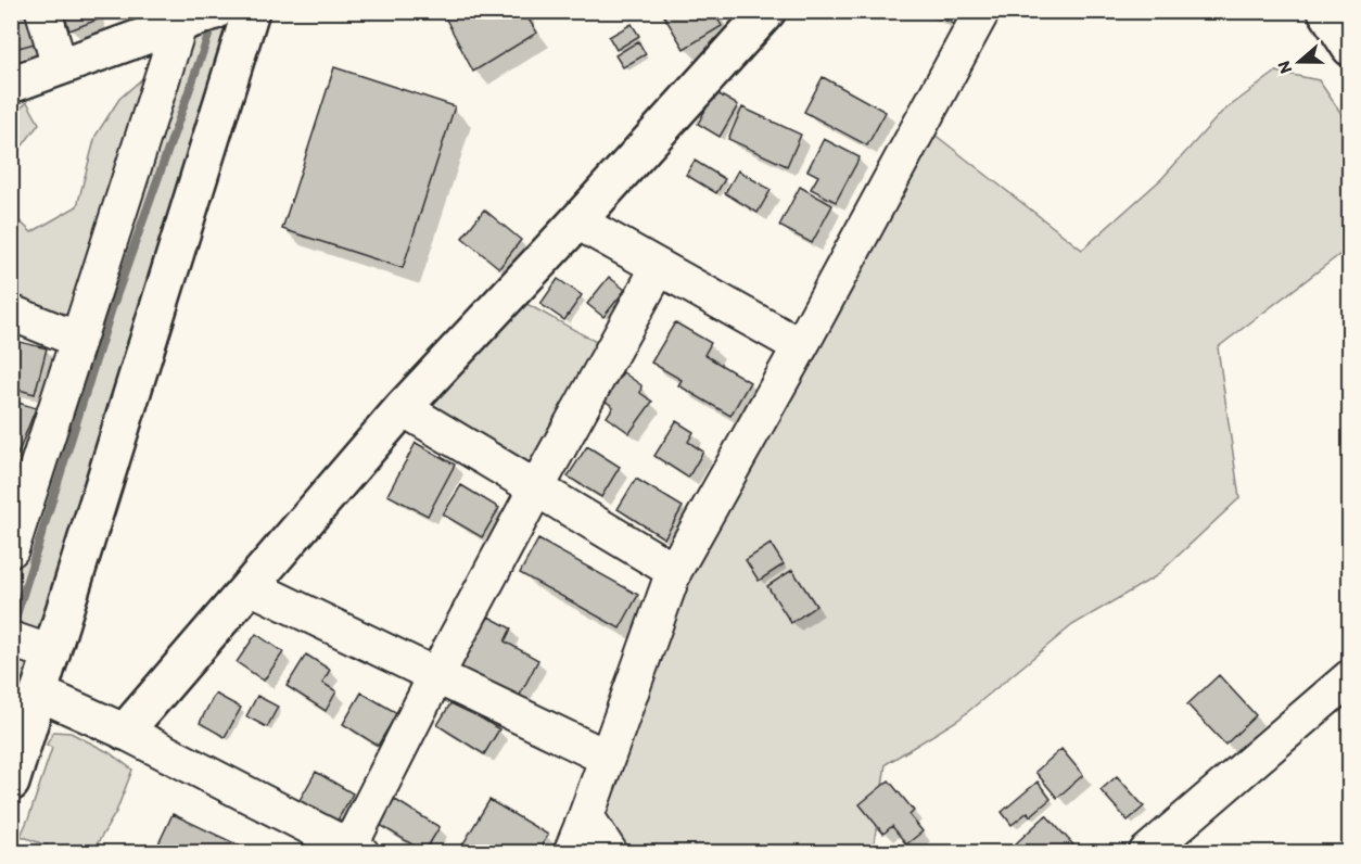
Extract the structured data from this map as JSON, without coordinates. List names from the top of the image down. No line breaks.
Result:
{"north":"left"}
